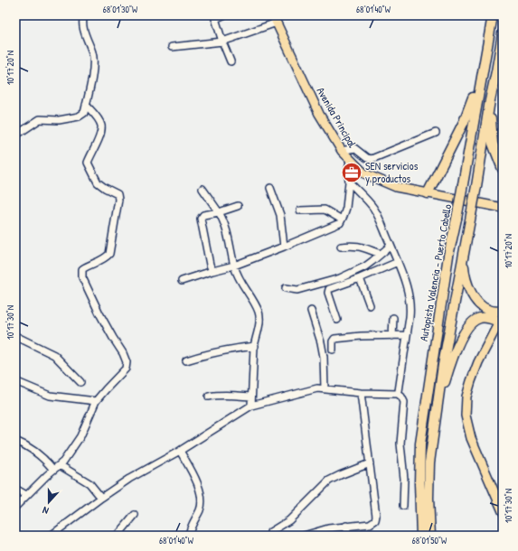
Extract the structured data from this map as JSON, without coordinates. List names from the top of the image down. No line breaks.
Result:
{"streets":{"highway":["Autopista Valencia - Puerto Cabello"],"main road":["Avenida Principal"]},"places":{"office":["SEN servicios y productos"]},"north":"bottom","coordinates":["68°01'30\"W","68°01'40\"W","10°17'20\"N","10°17'30\"N","68°01'50\"W"]}
